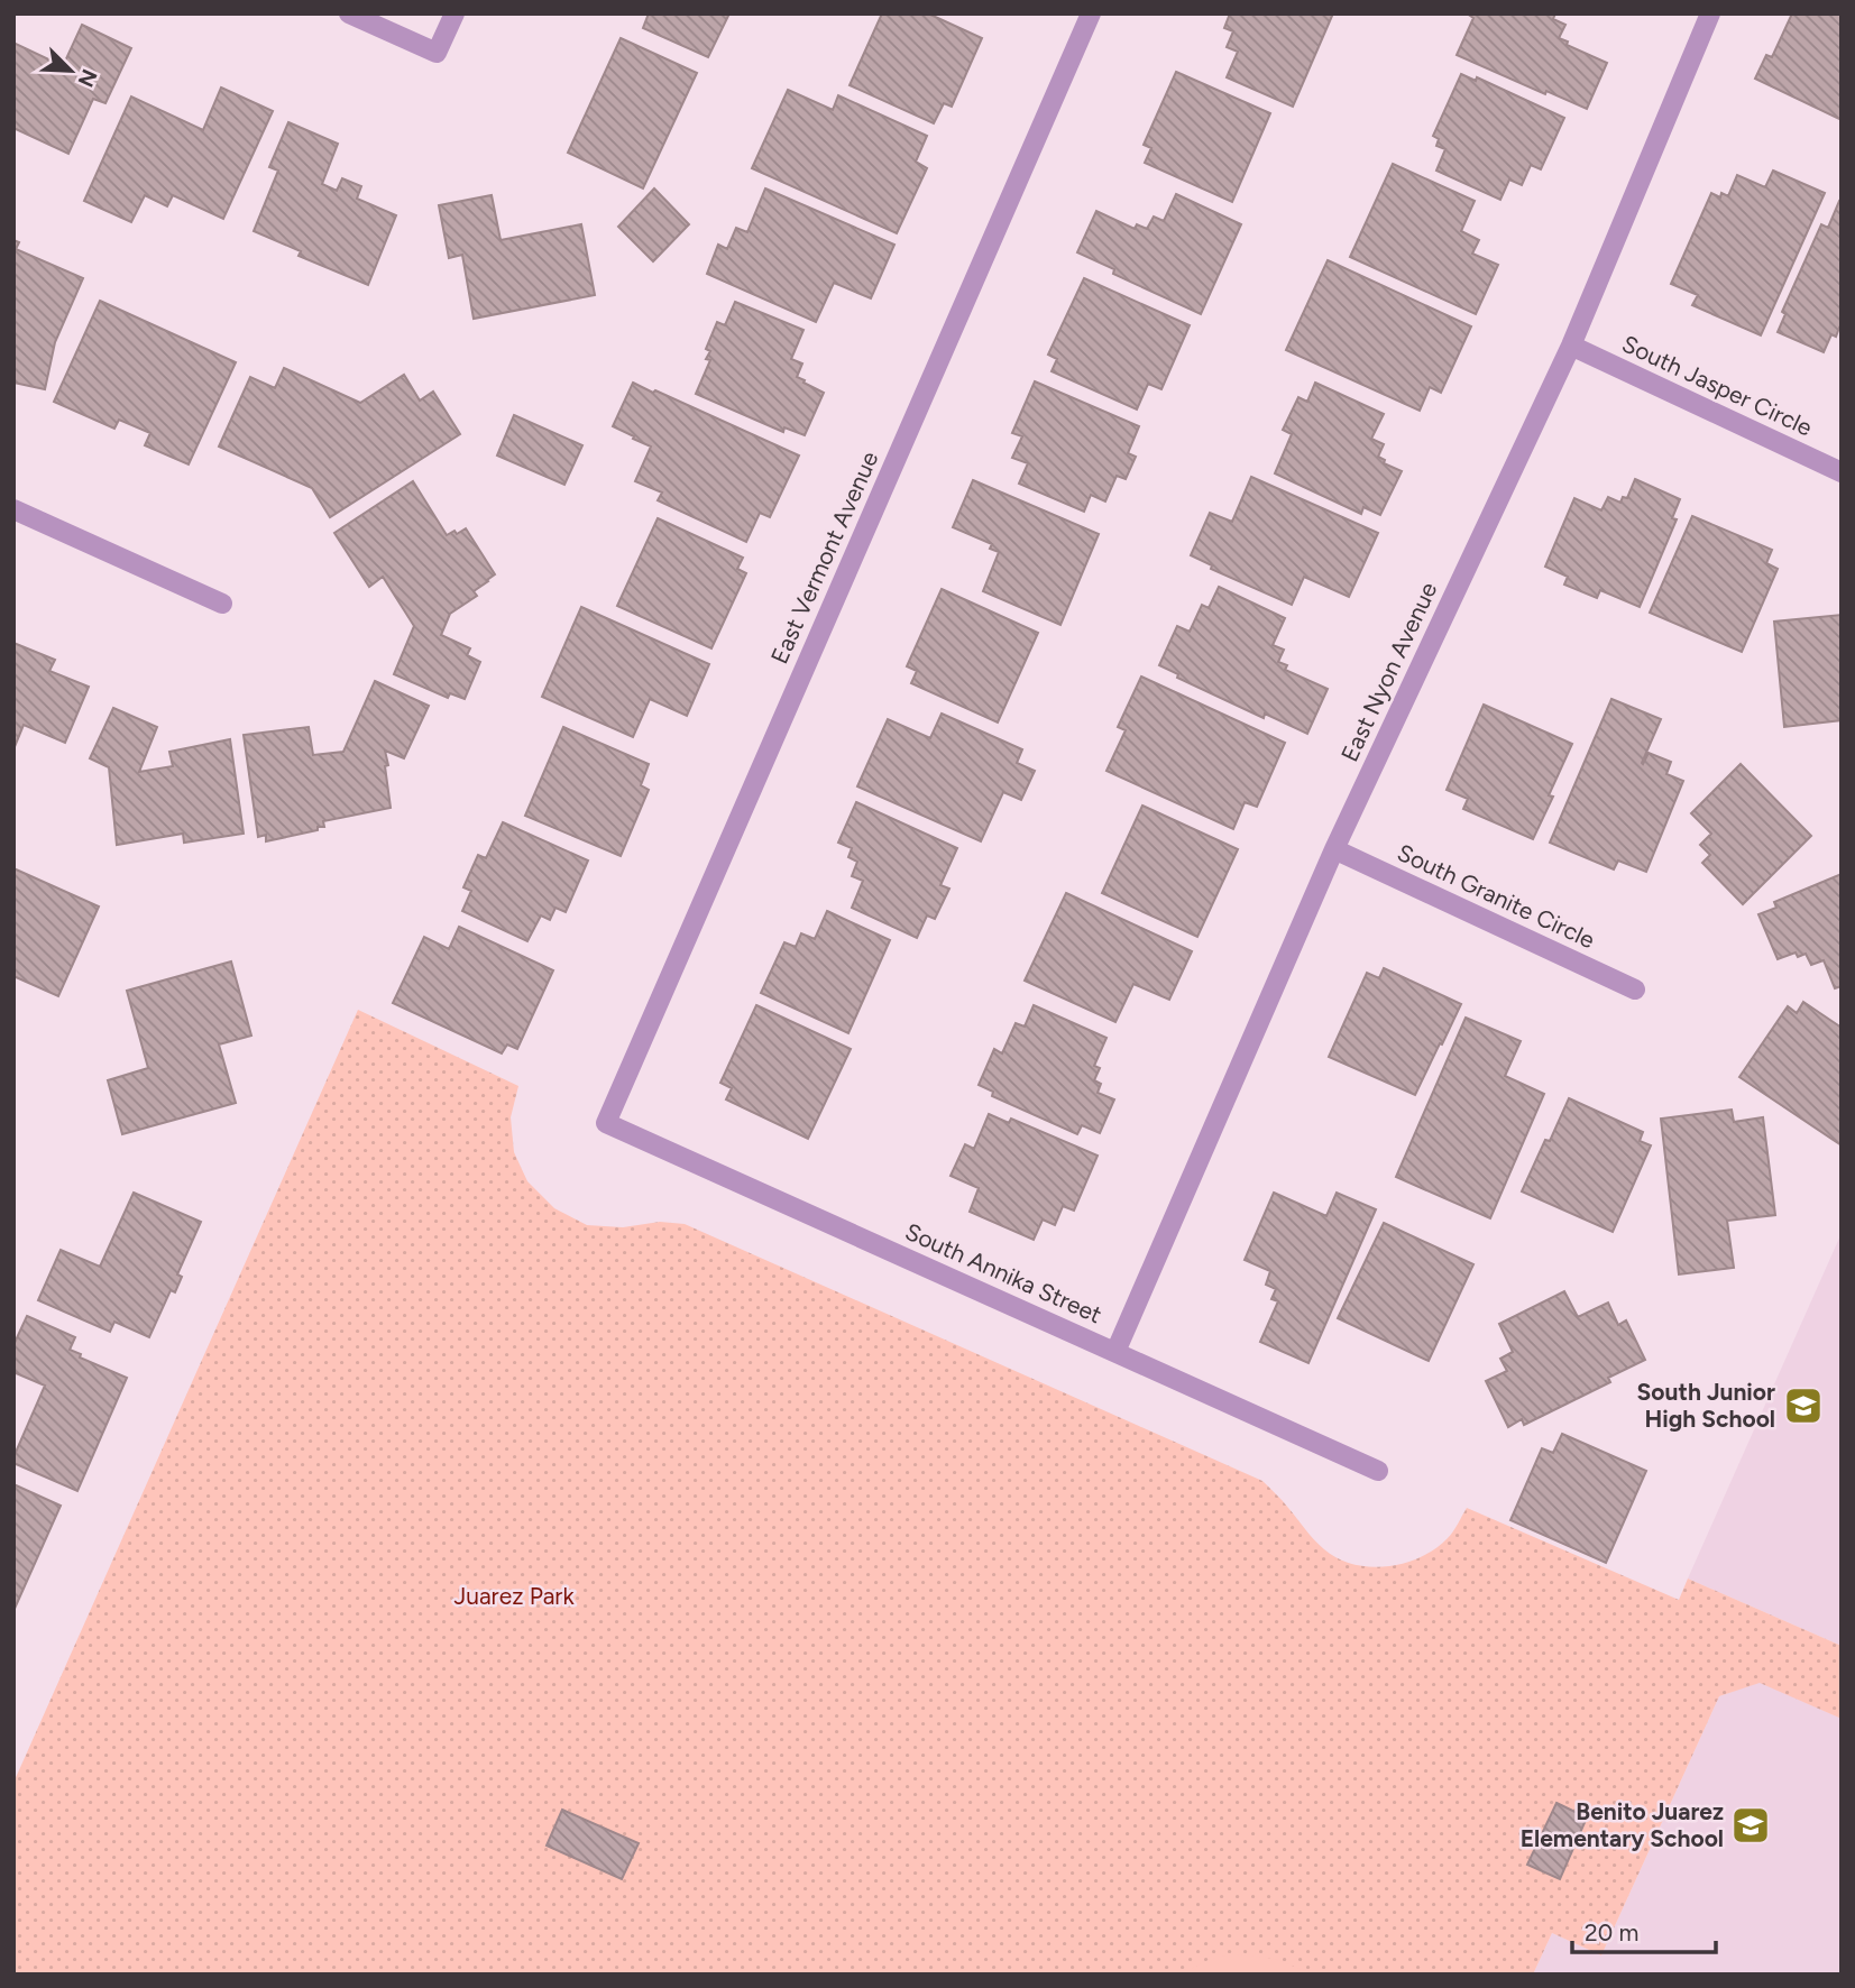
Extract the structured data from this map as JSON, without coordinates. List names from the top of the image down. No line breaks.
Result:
{"streets":{"street":["South Jasper Circle","East Vermont Avenue","East Nyon Avenue","South Granite Circle","South Annika Street"]},"crossings":[["South Jasper Circle","East Nyon Avenue"],["East Vermont Avenue","South Annika Street"],["East Nyon Avenue","South Granite Circle"],["East Nyon Avenue","South Annika Street"]],"parks":["Juarez Park"],"places":{"school or university":["South Junior High School","Benito Juarez Elementary School"]},"scale_bar":"20 m","north":"bottom right"}
